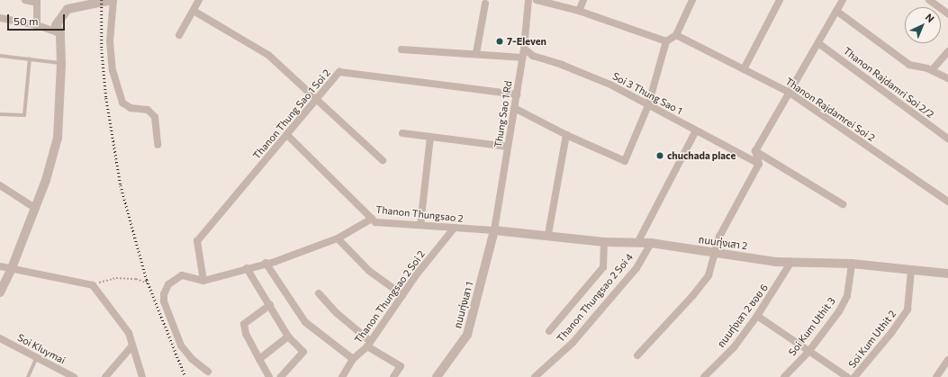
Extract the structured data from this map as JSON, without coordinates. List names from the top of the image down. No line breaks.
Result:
{"streets":{"street":["Thanon Rajdamri Soi 2/2","Soi 3 Thung Sao 1","Thanon Rajdamrei Soi 2","Thanon Thung Sao 1 Soi 2","Thung Sao 1 Rd","Thanon Thungsao 2","ถนนทุ่งเสา 2","Thanon Thungsao 2 Soi 2","Thanon Thungsao 2 Soi 4","ถนนทุ่งเสา 1","ถนนทุ่งเสา 2 ซอย 6","Soi Kum Uthit 3","Soi Kum Uthit 2","Soi Kluymai"]},"crossings":[["Soi 3 Thung Sao 1","Thung Sao 1 Rd"],["Thanon Thung Sao 1 Soi 2","Thung Sao 1 Rd"],["Thanon Thung Sao 1 Soi 2","Thanon Thungsao 2"],["Thung Sao 1 Rd","Thanon Thungsao 2"],["Thung Sao 1 Rd","ถนนทุ่งเสา 2"],["Thung Sao 1 Rd","ถนนทุ่งเสา 1"],["Thanon Thungsao 2","ถนนทุ่งเสา 2"],["Thanon Thungsao 2","Thanon Thungsao 2 Soi 2"],["Thanon Thungsao 2","ถนนทุ่งเสา 1"],["ถนนทุ่งเสา 2","Thanon Thungsao 2 Soi 4"],["ถนนทุ่งเสา 2","ถนนทุ่งเสา 1"],["ถนนทุ่งเสา 2","ถนนทุ่งเสา 2 ซอย 6"],["ถนนทุ่งเสา 2","Soi Kum Uthit 3"],["ถนนทุ่งเสา 2","Soi Kum Uthit 2"]],"places":["7-Eleven","chuchada place"],"scale_bar":"50 m","north":"top right"}
